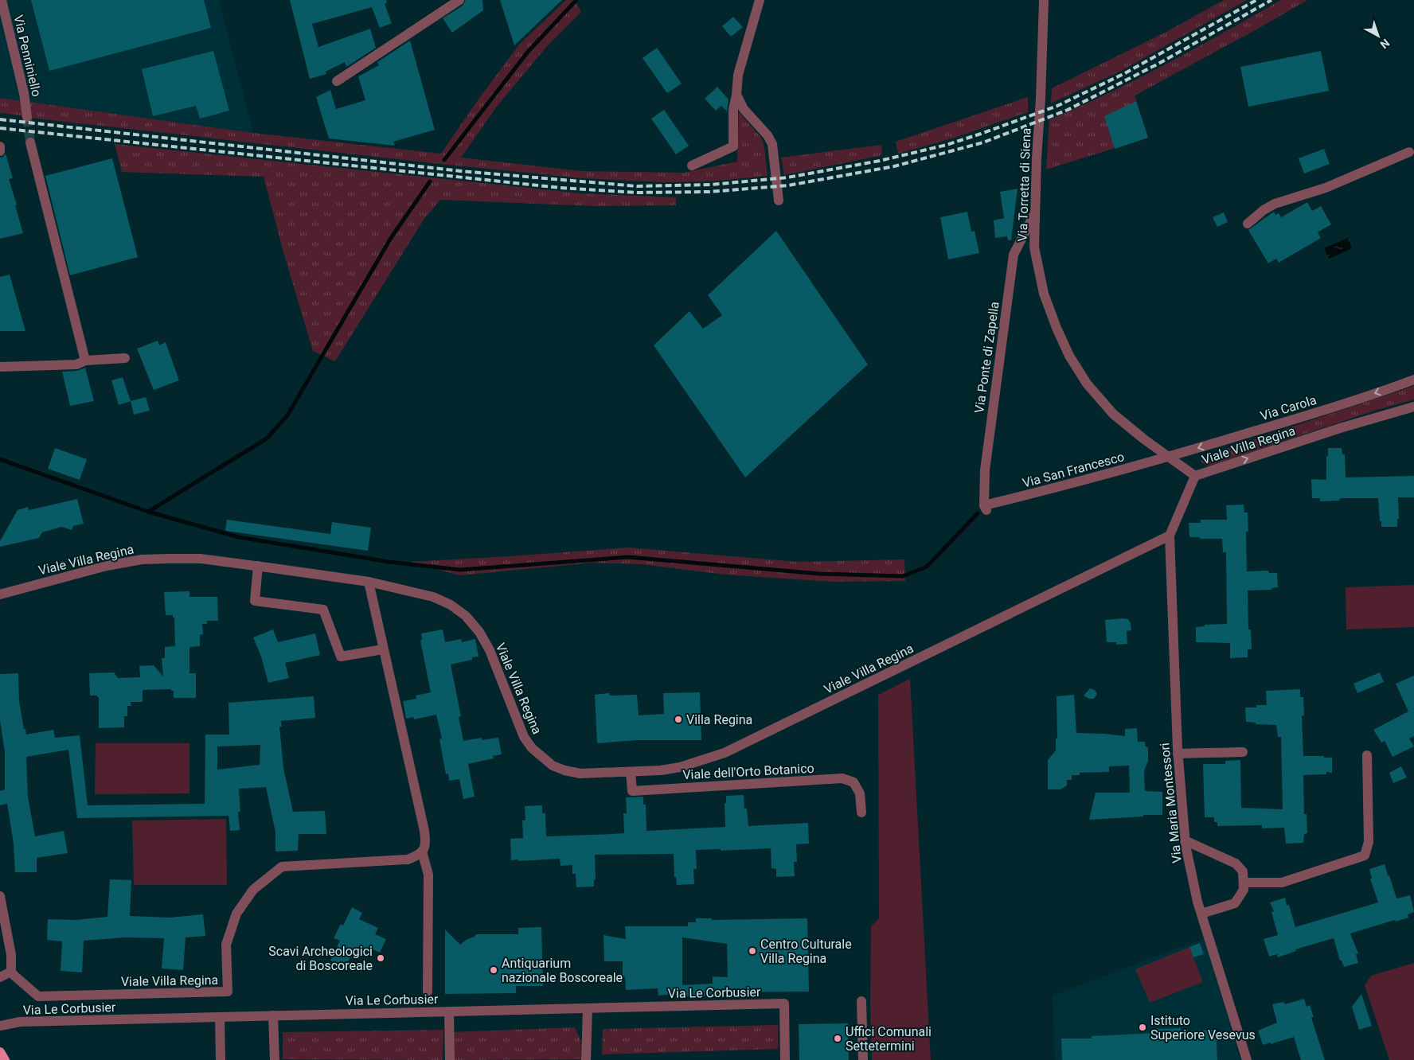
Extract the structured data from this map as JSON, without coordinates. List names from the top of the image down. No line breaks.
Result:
{"streets":{"street":["Via Penniniello","Via Torretta di Siena","Via Ponte di Zapella","Via Carola","Viale Villa Regina","Via San Francesco","Viale dell'Orto Botanico","Via Maria Montessori","Via Le Corbusier"]},"crossings":[["Via Torretta di Siena","Via Ponte di Zapella"],["Via Torretta di Siena","Via Carola"],["Via Torretta di Siena","Viale Villa Regina"],["Via Torretta di Siena","Via San Francesco"],["Via Ponte di Zapella","Via San Francesco"],["Via Carola","Via San Francesco"],["Viale Villa Regina","Viale dell'Orto Botanico"],["Viale Villa Regina","Via Maria Montessori"]],"one_way":["Via Carola"],"places":["Villa Regina","Centro Culturale Villa Regina","Scavi Archeologici di Boscoreale","Antiquarium nazionale Boscoreale","Istituto Superiore Vesevus","Uffici Comunali Settetermini"],"north":"bottom right"}
